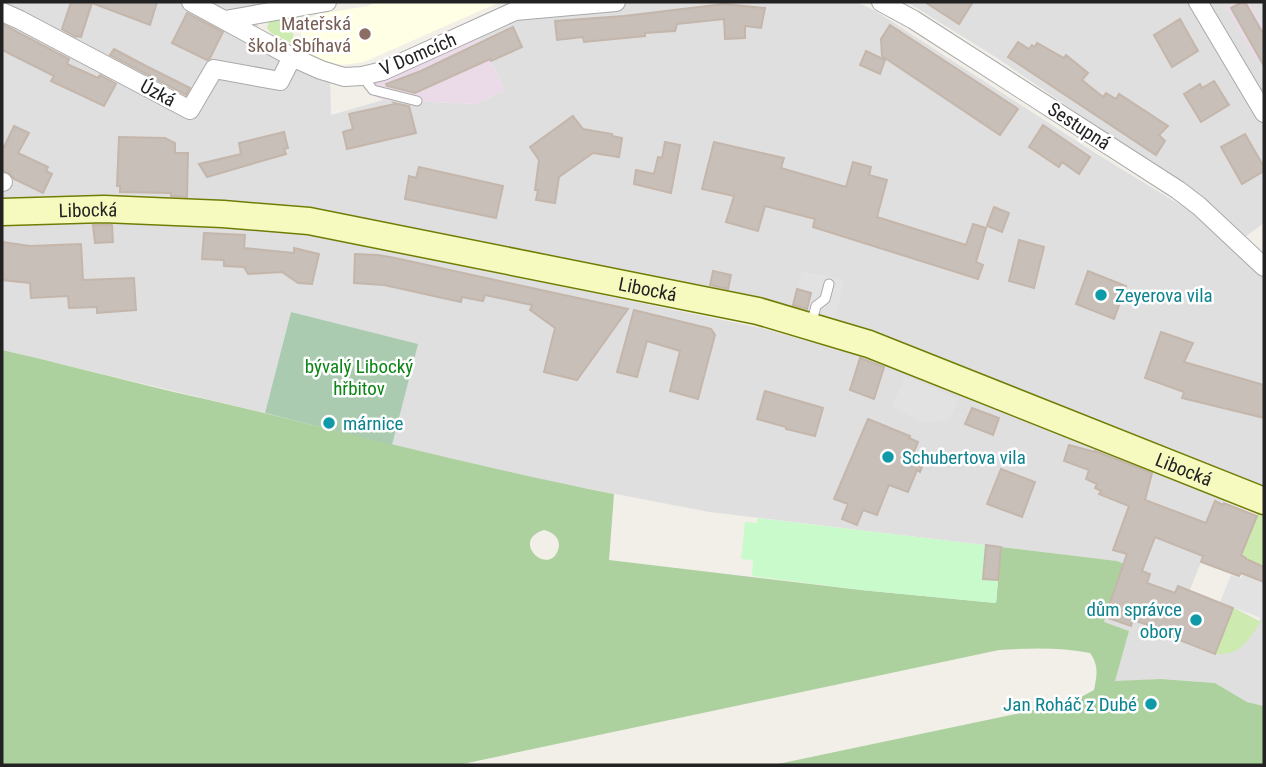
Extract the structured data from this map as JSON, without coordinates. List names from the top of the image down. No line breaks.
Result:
{"streets":{"street":["V Domcích","Úzká","Sestupná","Libocká"]},"crossings":[["V Domcích","Úzká"]],"parks":["bývalý Libocký hřbitov"],"places":["Mateřská škola Sbíhavá","Zeyerova vila","márnice","Schubertova vila","dům správce obory","Jan Roháč z Dubé"]}
